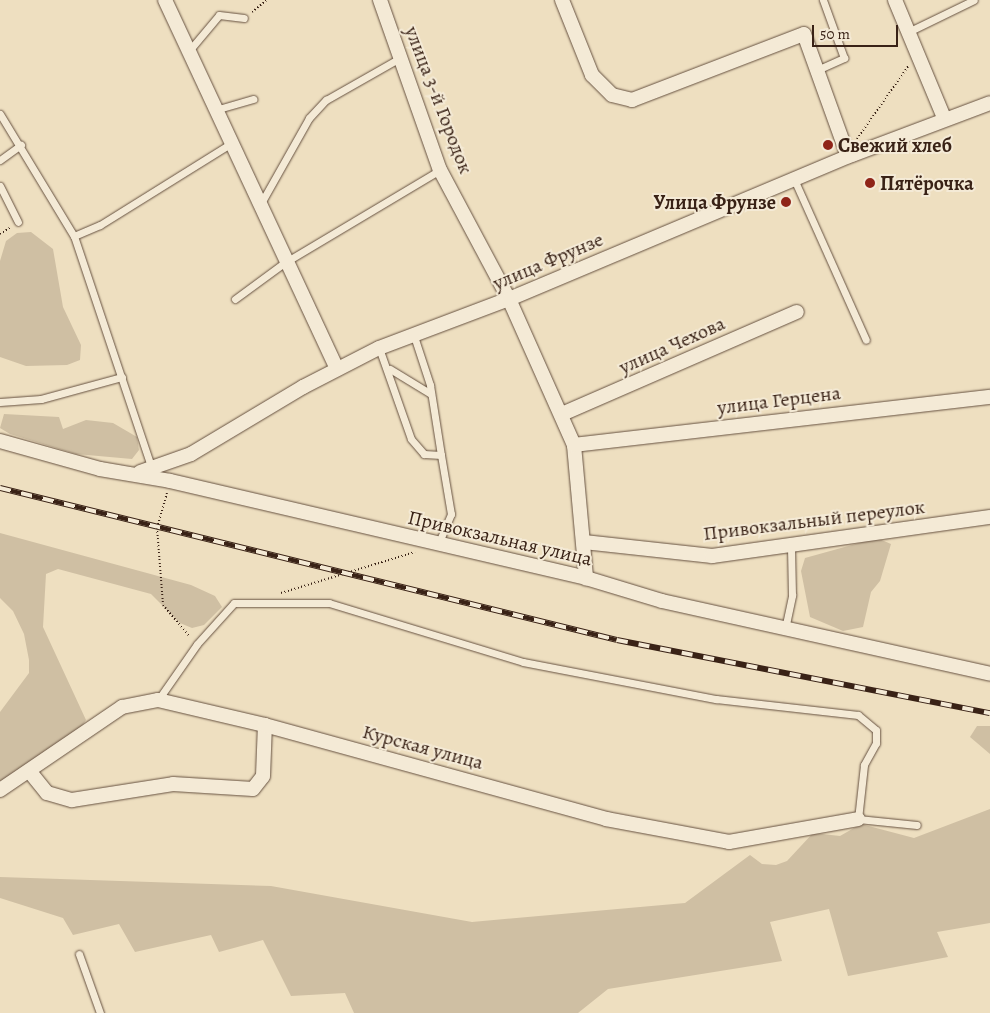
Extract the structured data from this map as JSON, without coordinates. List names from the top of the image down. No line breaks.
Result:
{"streets":{"street":["улица 3-й Городок","улица Фрунзе","улица Чехова","улица Герцена","Привокзальный переулок","Привокзальная улица","Курская улица"]},"crossings":[["улица 3-й Городок","улица Фрунзе"],["улица 3-й Городок","улица Чехова"],["улица 3-й Городок","улица Герцена"],["улица 3-й Городок","Привокзальный переулок"],["улица 3-й Городок","Привокзальная улица"],["улица Фрунзе","Привокзальная улица"]],"places":["Свежий хлеб","Пятёрочка","Улица Фрунзе"],"scale_bar":"50 m"}
